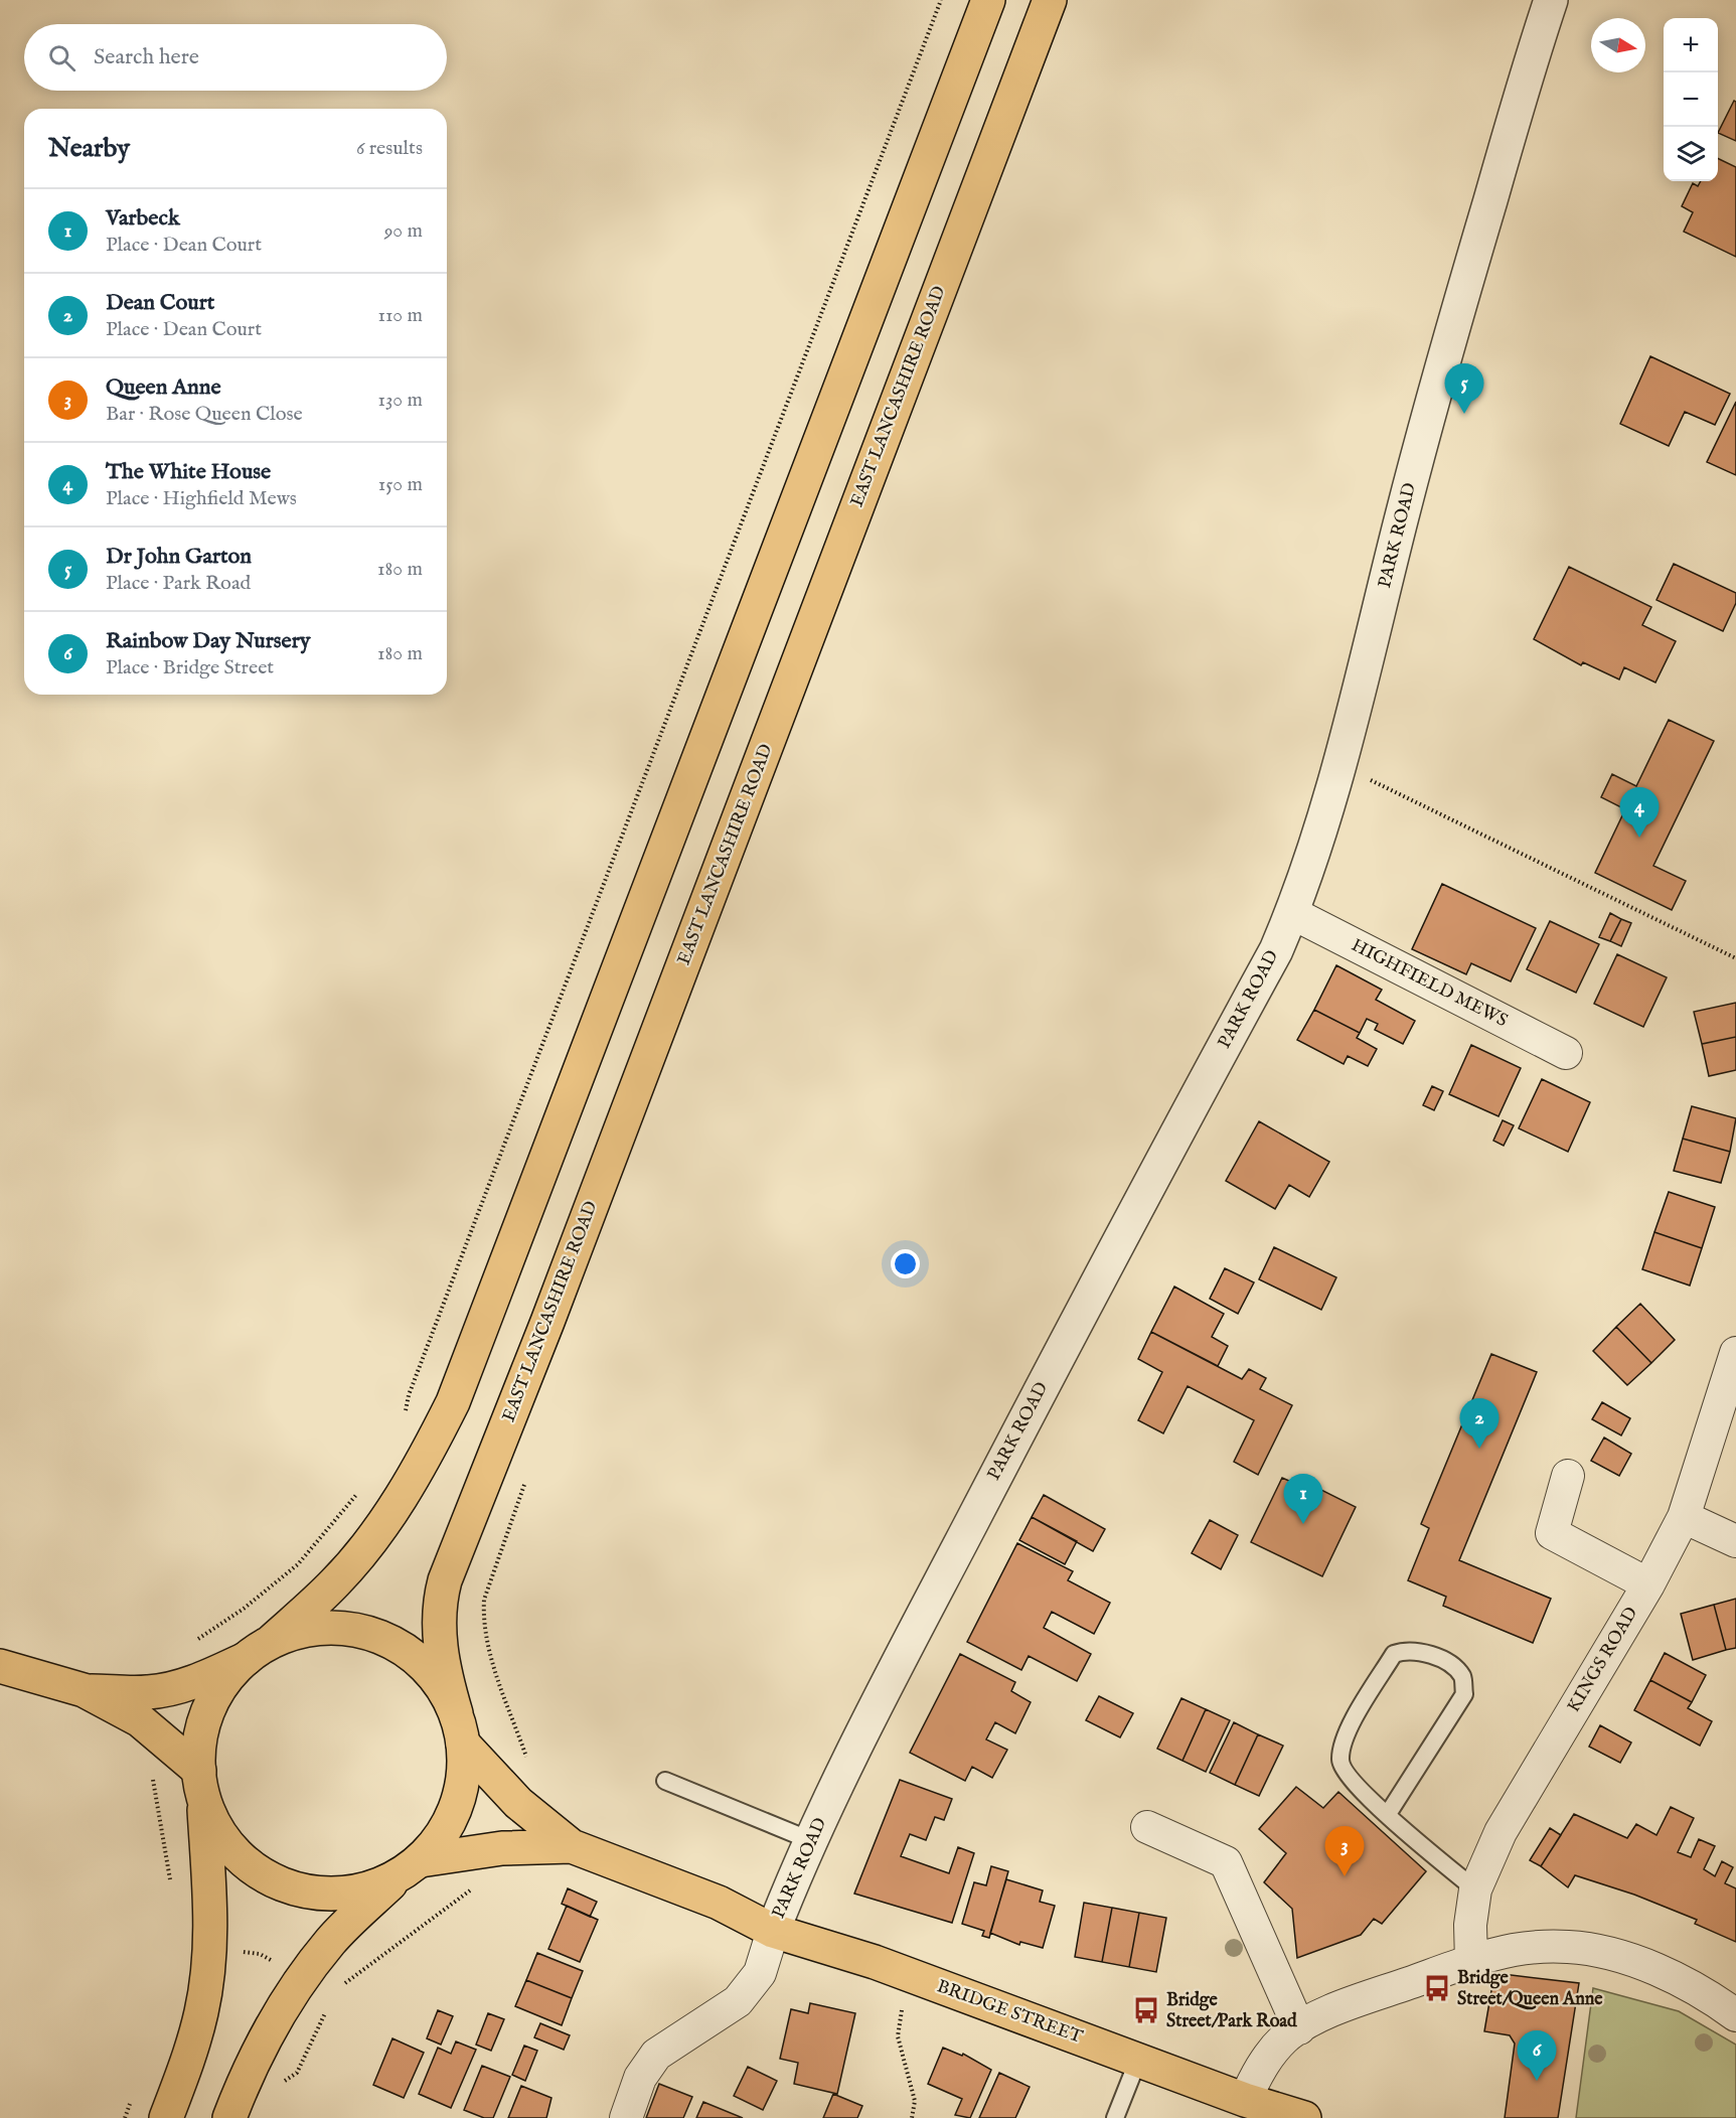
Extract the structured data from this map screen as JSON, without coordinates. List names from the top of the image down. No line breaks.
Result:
{"streets":{"main road":["EAST LANCASHIRE ROAD","BRIDGE STREET"],"street":["PARK ROAD","HIGHFIELD MEWS","KINGS ROAD"]},"crossings":[["PARK ROAD","HIGHFIELD MEWS"],["PARK ROAD","BRIDGE STREET"]],"places":{"bus stop":["Bridge Street/Queen Anne","Bridge Street/Park Road"]},"north":"right","page":{"map_buttons":["+","−"],"search":"Search here","heading":["Nearby","6 results"],"list":[{"mark":"1","name":"Varbeck","note":"Place · Dean Court","value":"90 m"},{"mark":"2","name":"Dean Court","note":"Place · Dean Court","value":"110 m"},{"mark":"3","name":"Queen Anne","note":"Bar · Rose Queen Close","value":"130 m"},{"mark":"4","name":"The White House","note":"Place · Highfield Mews","value":"150 m"},{"mark":"5","name":"Dr John Garton","note":"Place · Park Road","value":"180 m"},{"mark":"6","name":"Rainbow Day Nursery","note":"Place · Bridge Street","value":"180 m"}],"pins":["5","4","2","1","3","6"]}}
